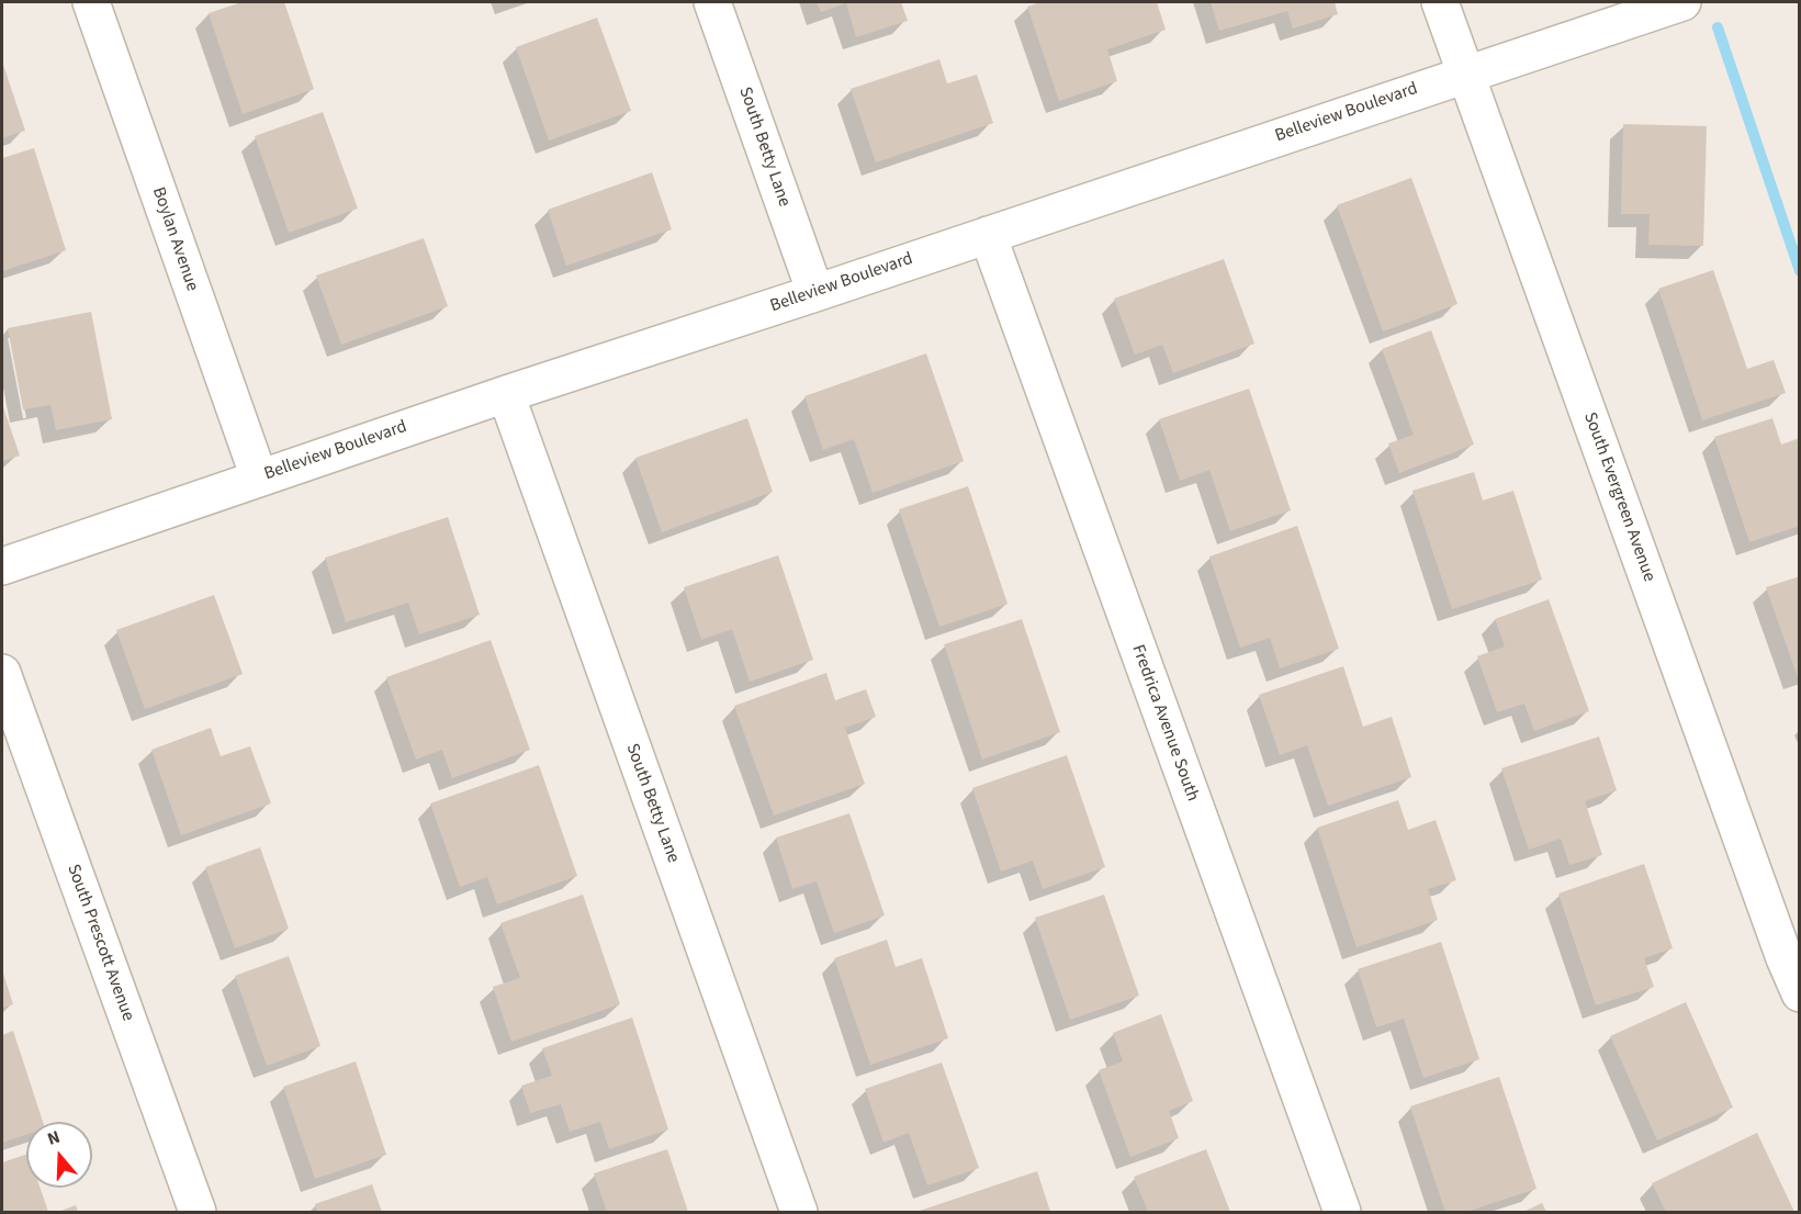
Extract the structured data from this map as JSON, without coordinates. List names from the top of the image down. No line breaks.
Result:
{"streets":{"street":["Belleview Boulevard","South Betty Lane","Boylan Avenue","South Evergreen Avenue","Fredrica Avenue South","South Prescott Avenue"]},"crossings":[["Belleview Boulevard","South Betty Lane"],["Belleview Boulevard","Boylan Avenue"],["Belleview Boulevard","South Evergreen Avenue"],["Belleview Boulevard","Fredrica Avenue South"]],"north":"top"}
